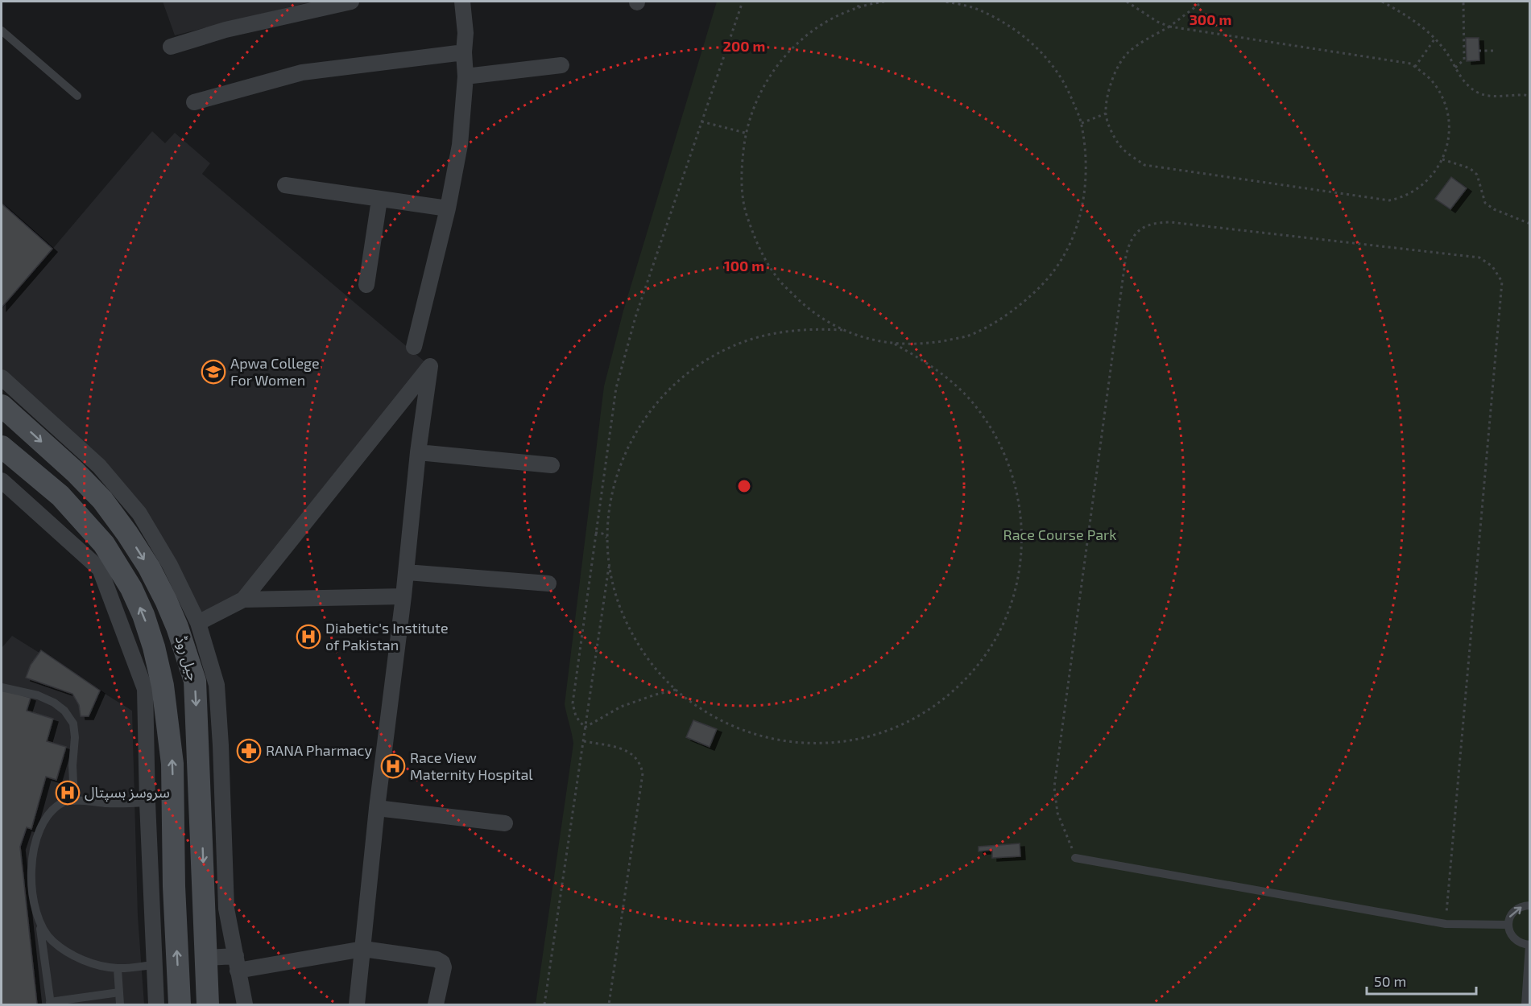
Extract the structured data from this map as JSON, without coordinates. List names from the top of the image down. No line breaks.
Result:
{"streets":{"main road":["جیل روڈ"]},"parks":["Race Course Park"],"places":{"school or university":["Apwa College For Women"],"hospital":["Diabetic's Institute of Pakistan","Race View Maternity Hospital","سروسز ہسپتال"],"pharmacy":["RANA Pharmacy"]},"scale_bar":"50 m","rings":["300 m","200 m","100 m"]}
